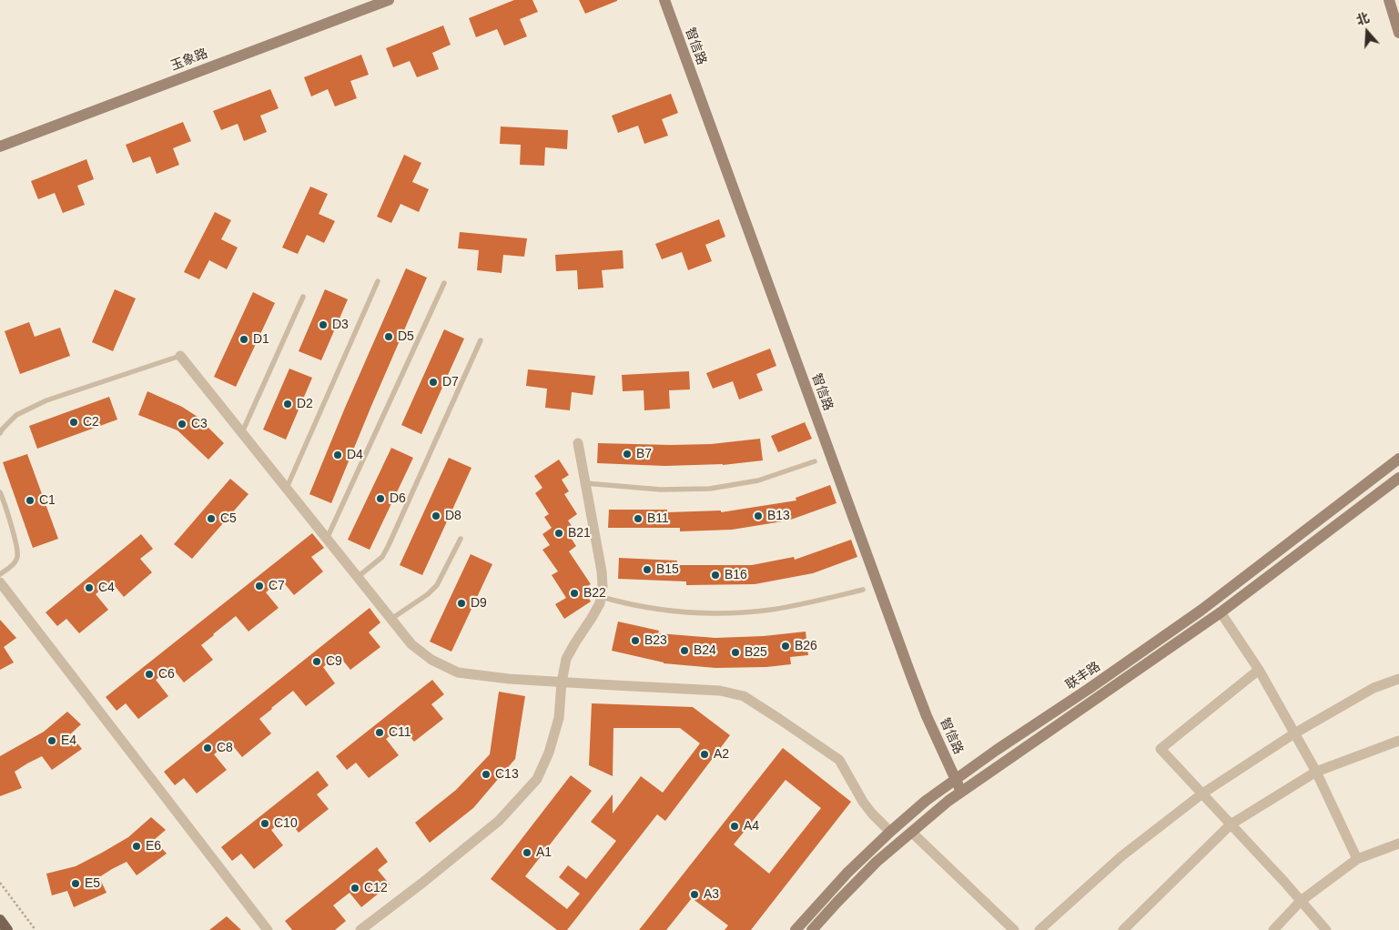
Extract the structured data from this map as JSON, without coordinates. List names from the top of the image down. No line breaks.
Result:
{"streets":{"street":["智信路","玉象路","联丰路"]},"crossings":[["智信路","联丰路"]],"places":["D3","D5","D1","D7","D2","C2","C3","B7","D4","D6","C1","D8","B13","C5","B11","B21","B15","B16","C7","C4","B22","D9","B23","B26","B24","B25","C9","C6","C11","E4","C8","A2","C13","C10","A4","E6","A1","E5","C12","A3"],"north":"top"}
